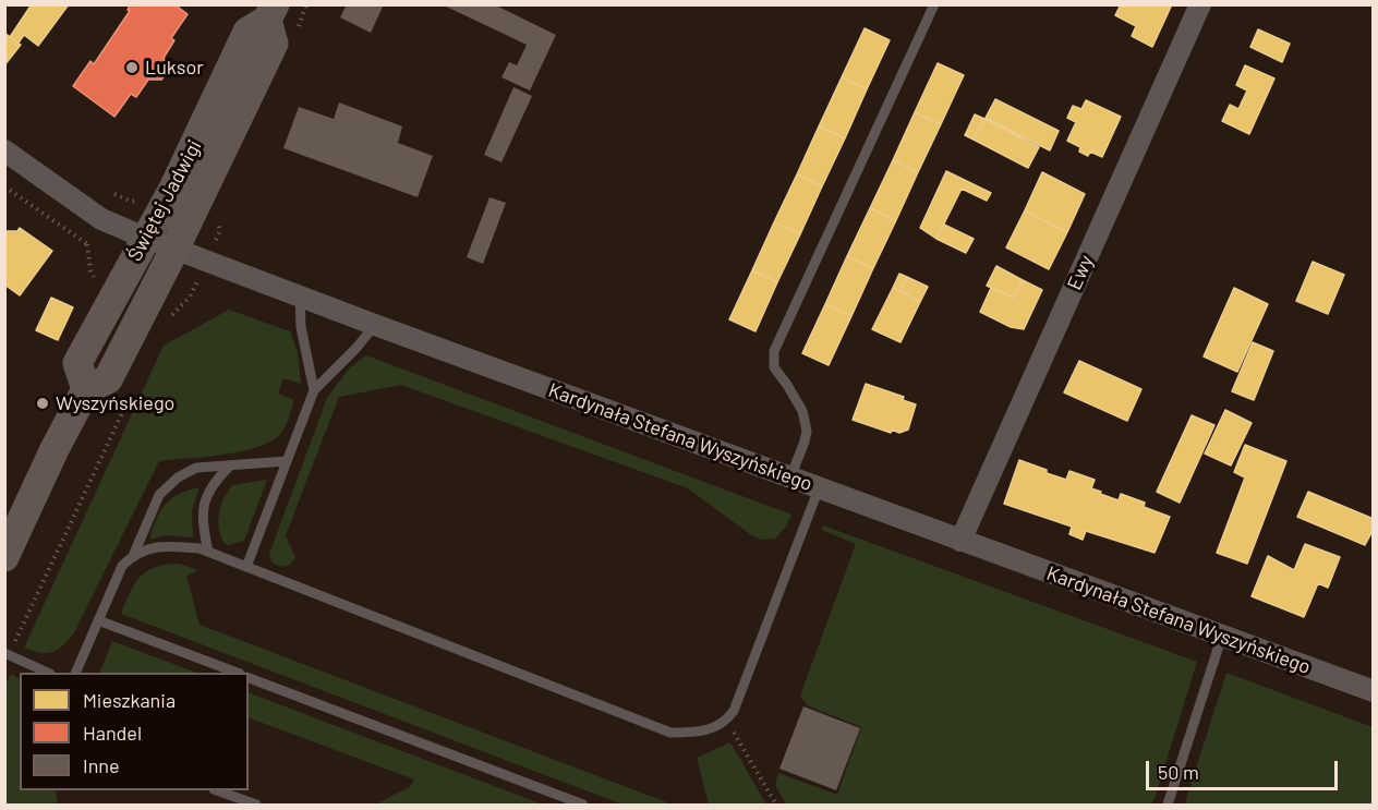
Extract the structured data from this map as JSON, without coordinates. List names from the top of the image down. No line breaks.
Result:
{"streets":{"main road":["Świętej Jadwigi"],"street":["Ewy","Kardynała Stefana Wyszyńskiego"]},"crossings":[["Świętej Jadwigi","Kardynała Stefana Wyszyńskiego"],["Ewy","Kardynała Stefana Wyszyńskiego"]],"places":["Luksor","Wyszyńskiego"],"legend":["Mieszkania","Handel","Inne"],"scale_bar":"50 m"}
